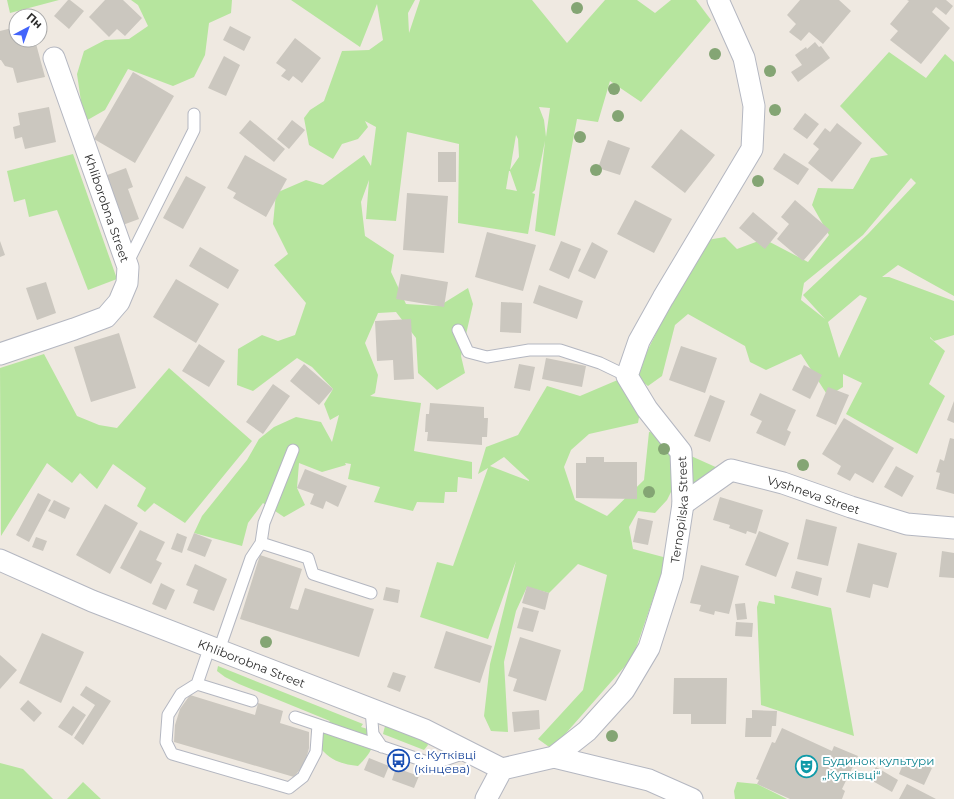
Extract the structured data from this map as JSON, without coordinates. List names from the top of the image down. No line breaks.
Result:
{"streets":{"street":["Khliborobna Street","Vyshneva Street","Ternopilska Street"]},"crossings":[["Khliborobna Street","Ternopilska Street"],["Vyshneva Street","Ternopilska Street"]],"places":{"bus stop":["с. Кутківці (кінцева)"],"theatre":["Будинок культури „Кутківці“"]},"north":"top right"}
